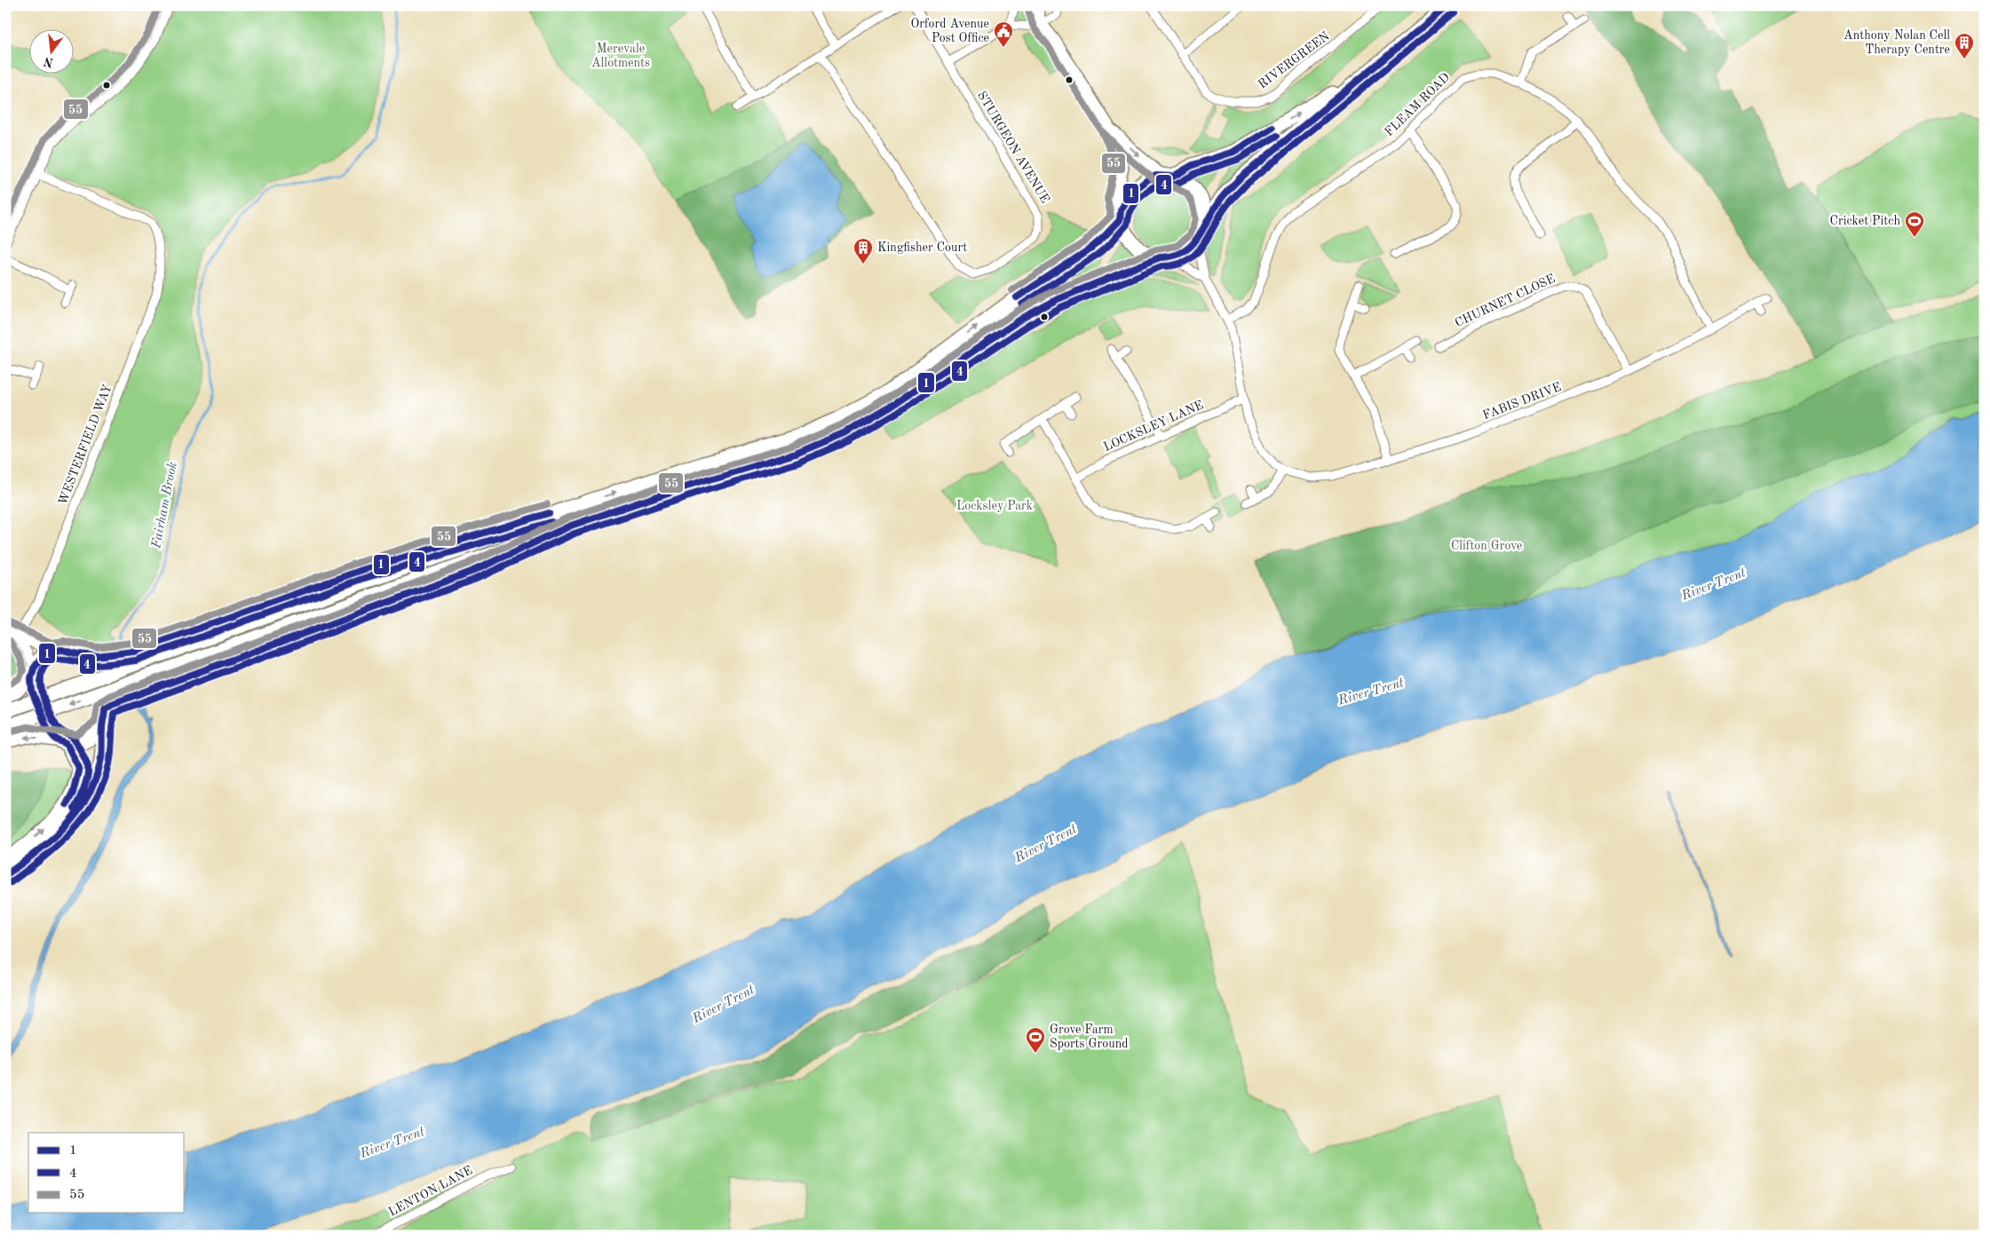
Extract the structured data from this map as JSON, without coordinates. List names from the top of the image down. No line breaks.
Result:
{"streets":{"street":["RIVERGREEN","FLEAM ROAD","STURGEON AVENUE","CHURNET CLOSE","FABIS DRIVE","LOCKSLEY LANE","WESTERFIELD WAY","LENTON LANE"]},"crossings":[["FLEAM ROAD","FABIS DRIVE"],["CHURNET CLOSE","FABIS DRIVE"],["FABIS DRIVE","LOCKSLEY LANE"]],"water":["Fairham Brook","River Trent"],"parks":["Merevale Allotments","Locksley Park","Clifton Grove"],"places":{"public building":["Orford Avenue Post Office"],"building":["Anthony Nolan Cell Therapy Centre","Kingfisher Court"],"sports":["Cricket Pitch","Grove Farm Sports Ground"]},"lines":["transit line 1","transit line 55","transit line 4"],"legend":["1","4","55"],"north":"bottom"}
